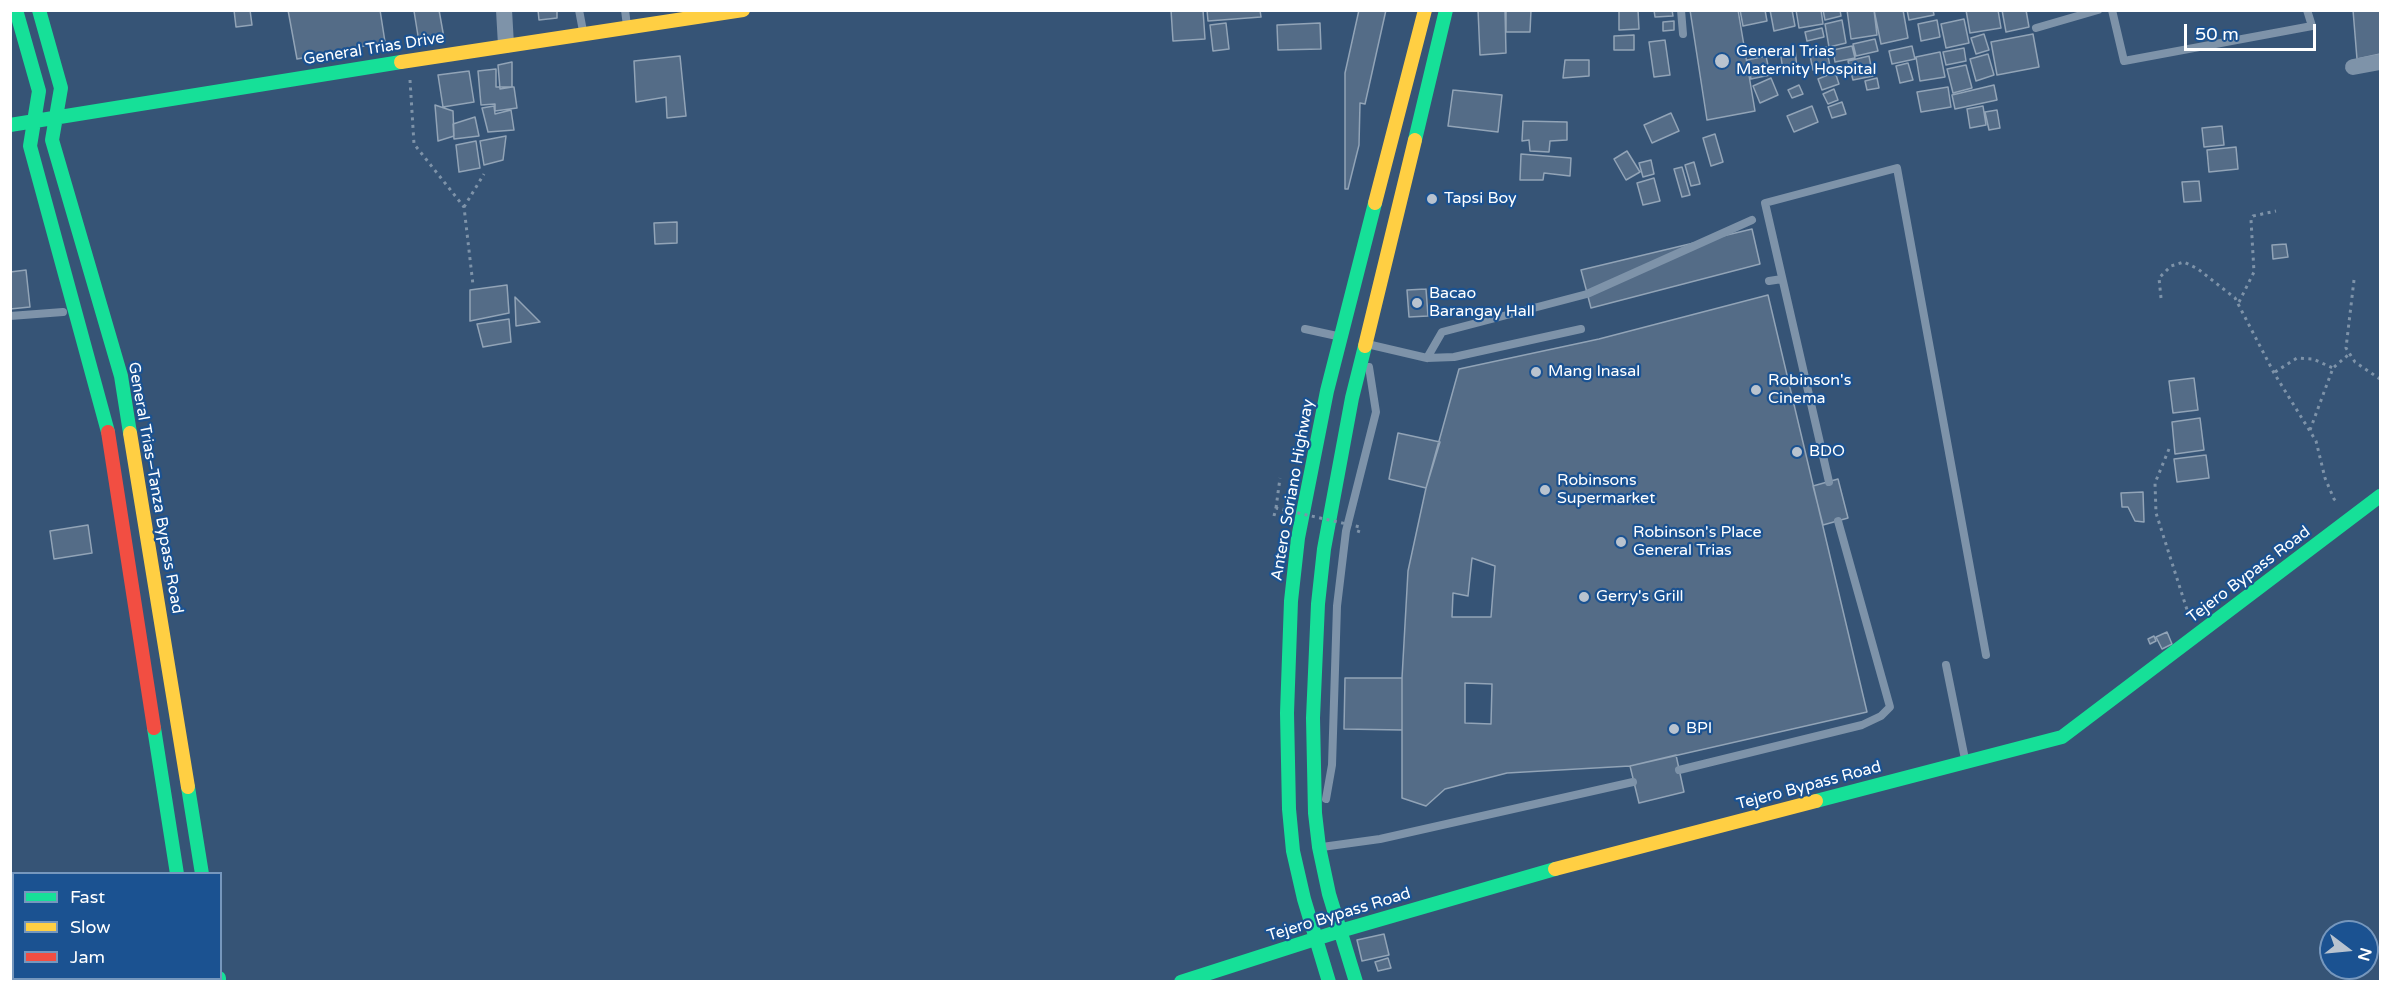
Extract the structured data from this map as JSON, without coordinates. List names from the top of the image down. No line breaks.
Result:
{"streets":{"main road":["General Trias Drive","General Trias–Tanza Bypass Road","Antero Soriano Highway","Tejero Bypass Road"]},"crossings":[["General Trias Drive","General Trias–Tanza Bypass Road"],["Antero Soriano Highway","Tejero Bypass Road"]],"places":["General Trias Maternity Hospital","Tapsi Boy","Bacao Barangay Hall","Mang Inasal","Robinson's Cinema","BDO","Robinsons Supermarket","Robinson's Place General Trias","Gerry's Grill","BPI"],"legend":["Fast","Slow","Jam"],"scale_bar":"50 m","north":"right"}
